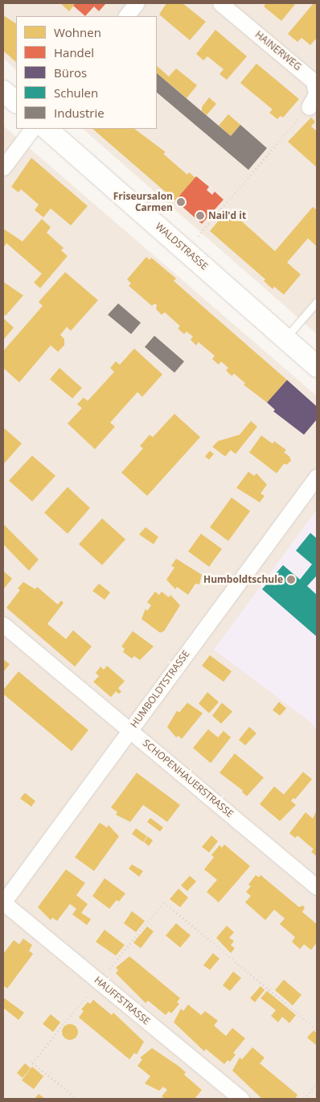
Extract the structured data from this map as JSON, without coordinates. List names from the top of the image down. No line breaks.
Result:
{"streets":{"main road":["WALDSTRASSE"],"street":["HAINERWEG","HUMBOLDTSTRASSE","SCHOPENHAUERSTRASSE","HAUFFSTRASSE"]},"crossings":[["HUMBOLDTSTRASSE","SCHOPENHAUERSTRASSE"],["HUMBOLDTSTRASSE","HAUFFSTRASSE"]],"places":["Friseursalon Carmen","Nail'd it","Humboldtschule"],"legend":["Wohnen","Handel","Büros","Schulen","Industrie"]}
